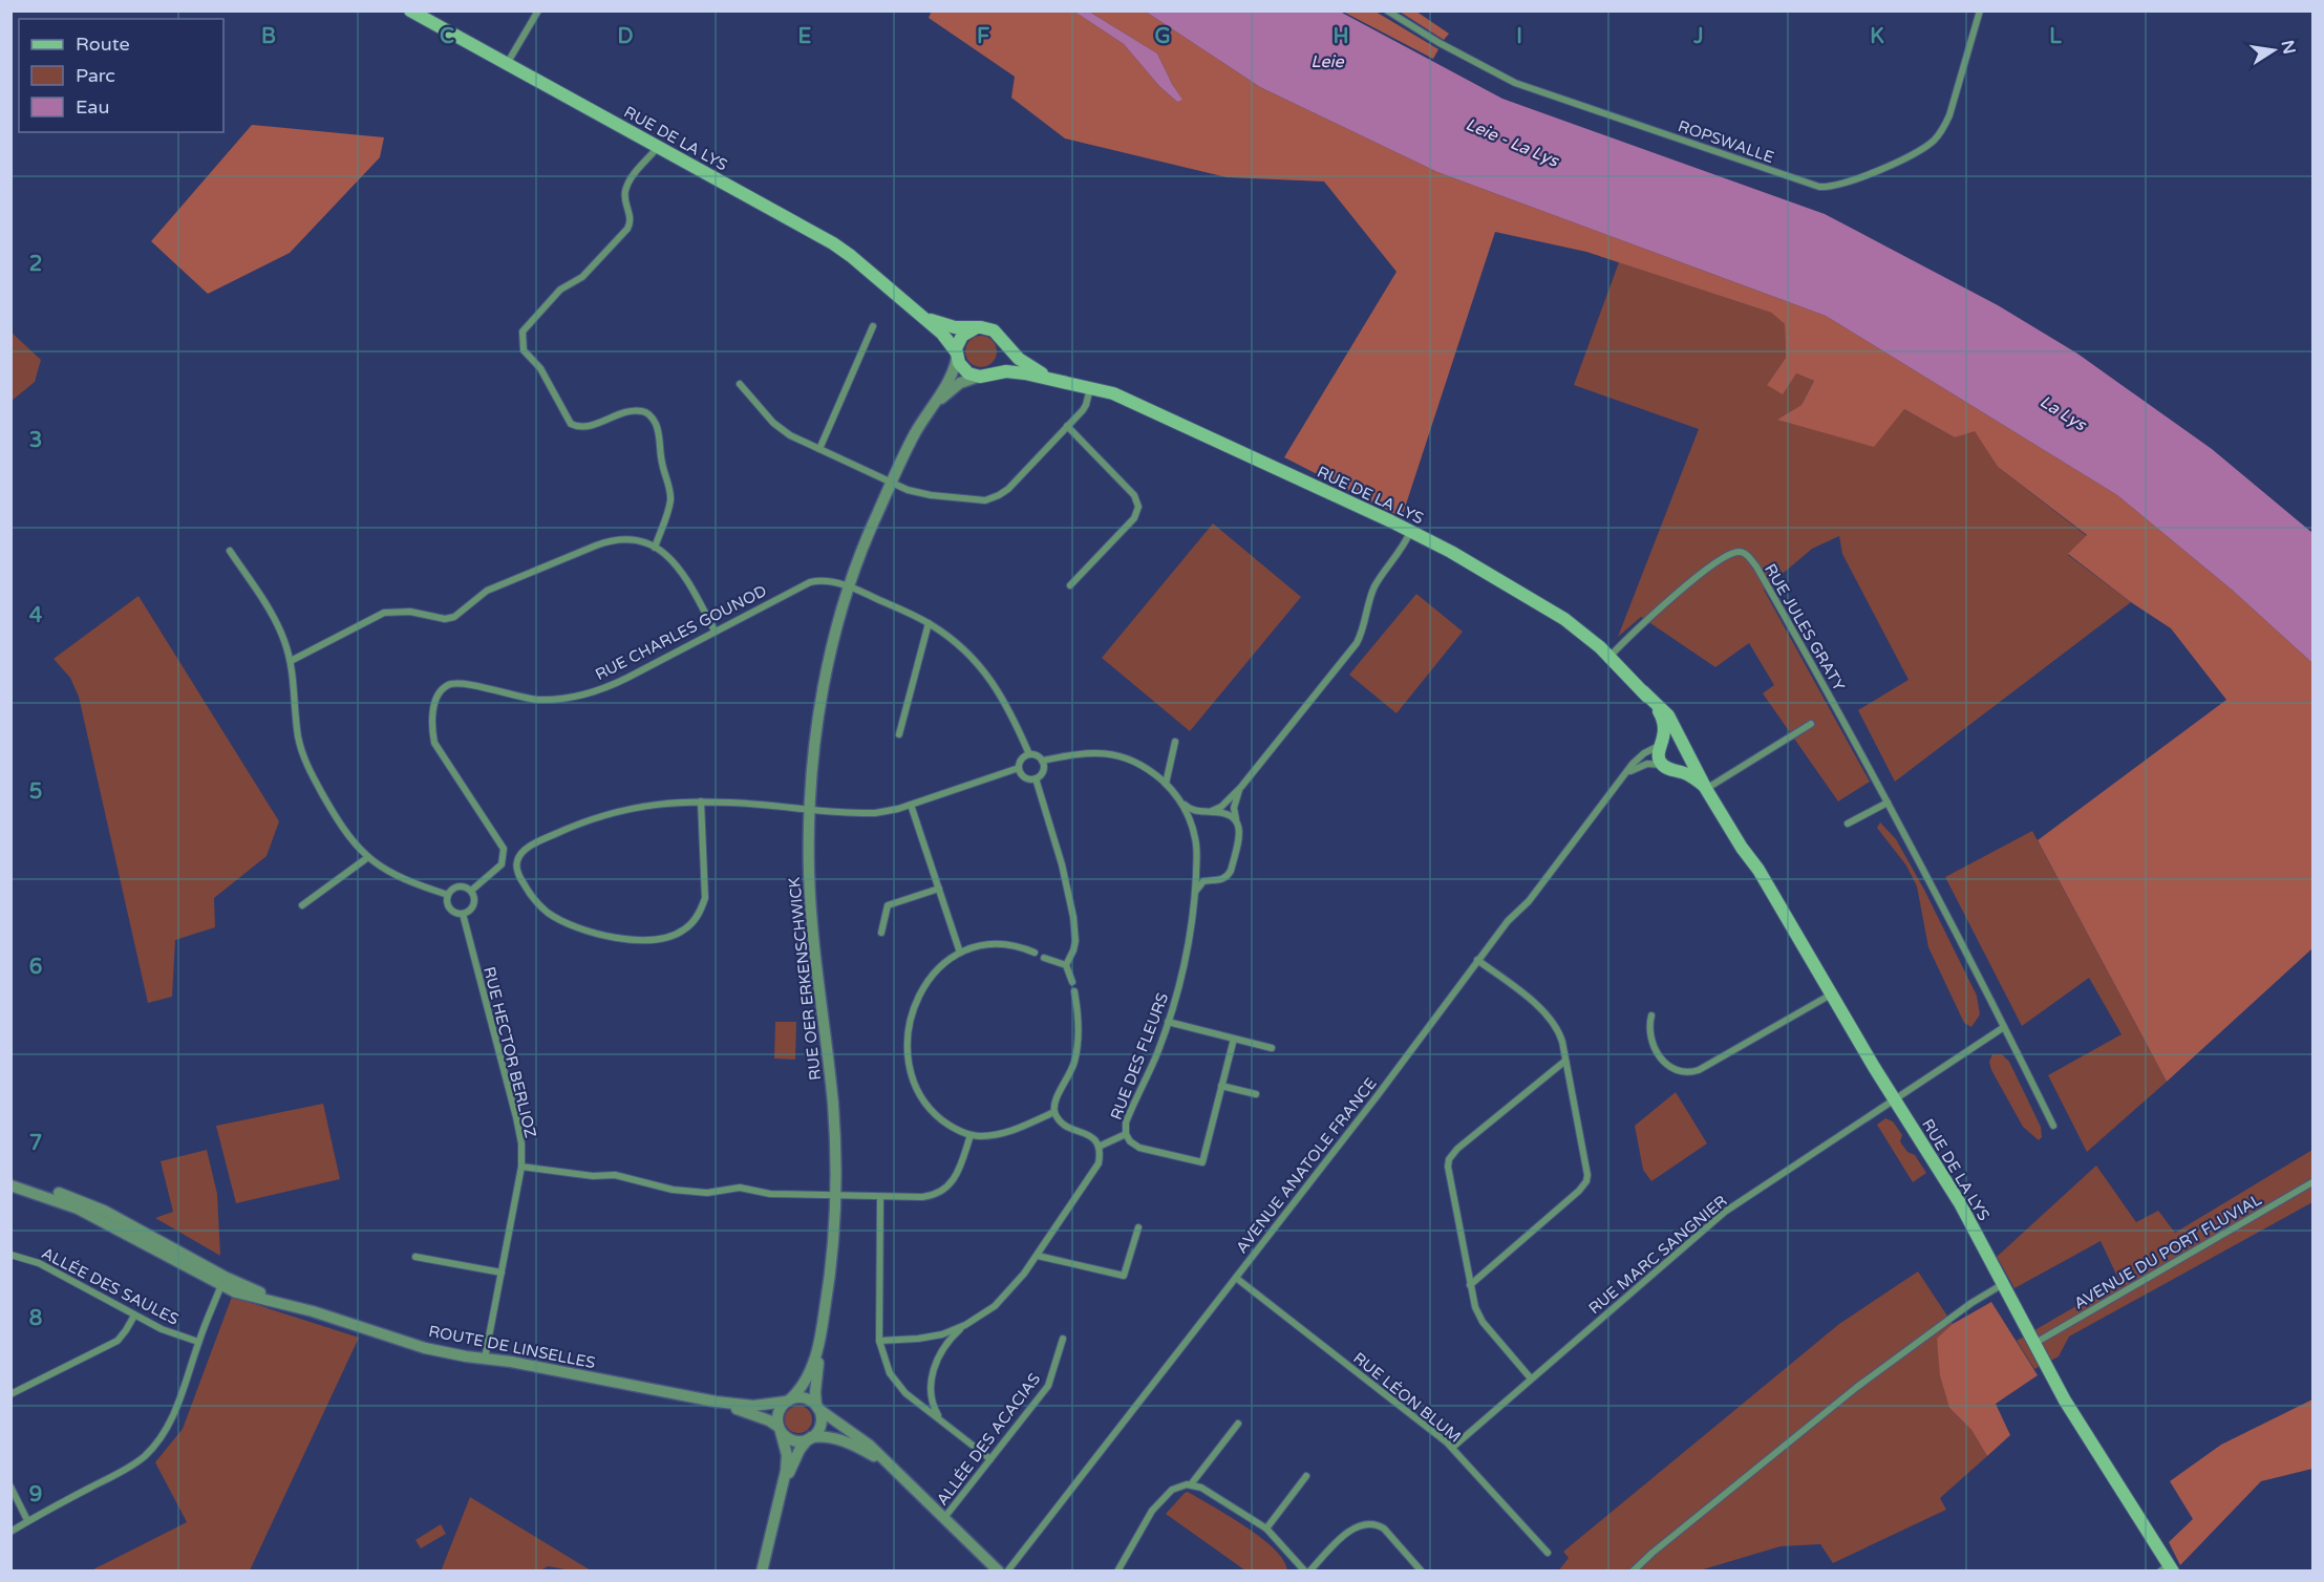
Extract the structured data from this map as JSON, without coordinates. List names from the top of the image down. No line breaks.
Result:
{"streets":{"main road":["RUE DE LA LYS"],"street":["ROPSWALLE","RUE JULES GRATY","RUE CHARLES GOUNOD","RUE OER ERKENSCHWICK","RUE HECTOR BERLIOZ","RUE DES FLEURS","AVENUE ANATOLE FRANCE","AVENUE DU PORT FLUVIAL","RUE MARC SANGNIER","ALLÉE DES SAULES","ROUTE DE LINSELLES","RUE LÉON BLUM","ALLÉE DES ACACIAS"]},"crossings":[["RUE DE LA LYS","RUE JULES GRATY"],["RUE DE LA LYS","RUE OER ERKENSCHWICK"],["RUE DE LA LYS","AVENUE ANATOLE FRANCE"],["RUE DE LA LYS","AVENUE DU PORT FLUVIAL"],["RUE DE LA LYS","RUE MARC SANGNIER"],["RUE CHARLES GOUNOD","RUE OER ERKENSCHWICK"],["RUE CHARLES GOUNOD","RUE HECTOR BERLIOZ"],["RUE CHARLES GOUNOD","RUE DES FLEURS"],["RUE OER ERKENSCHWICK","ROUTE DE LINSELLES"],["RUE HECTOR BERLIOZ","ROUTE DE LINSELLES"],["AVENUE ANATOLE FRANCE","RUE LÉON BLUM"],["RUE MARC SANGNIER","RUE LÉON BLUM"]],"water":["Leie","Leie - La Lys","La Lys"],"legend":["Route","Parc","Eau"],"north":"right","grid":{"columns":["B","C","D","E","F","G","H","I","J","K","L"],"rows":["2","3","4","5","6","7","8","9"]}}
